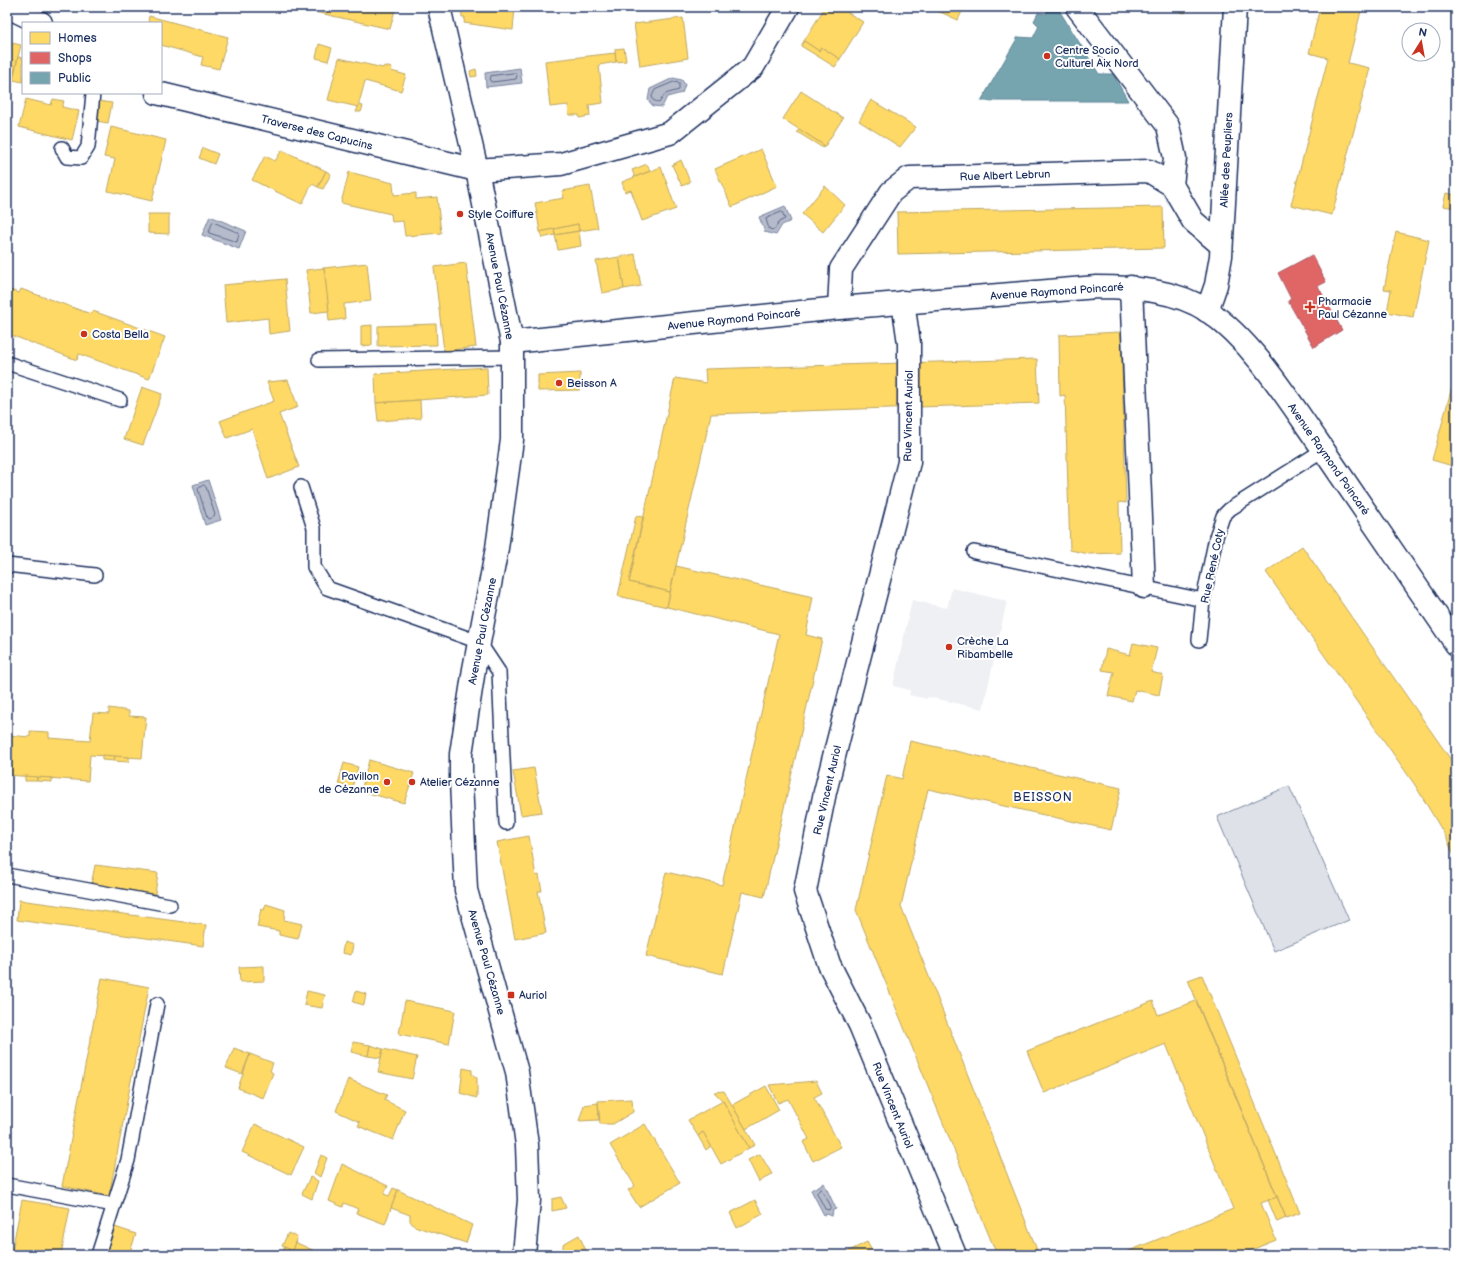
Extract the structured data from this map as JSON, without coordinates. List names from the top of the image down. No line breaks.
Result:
{"streets":{"street":["Traverse des Capucins","Allée des Peupliers","Rue Albert Lebrun","Avenue Paul Cézanne","Avenue Raymond Poincaré","Rue Vincent Auriol"],"lane":["Rue René Coty"]},"crossings":[["Traverse des Capucins","Avenue Paul Cézanne"],["Allée des Peupliers","Rue Albert Lebrun"],["Allée des Peupliers","Avenue Raymond Poincaré"],["Rue Albert Lebrun","Avenue Raymond Poincaré"],["Avenue Paul Cézanne","Avenue Raymond Poincaré"],["Avenue Raymond Poincaré","Rue Vincent Auriol"],["Avenue Raymond Poincaré","Rue René Coty"]],"districts":["BEISSON"],"places":{"other":["Centre Socio Culturel Aix Nord","Style Coiffure","Costa Bella","Beisson A","Crèche La Ribambelle","Pavillon de Cézanne","Atelier Cézanne"],"health":["Pharmacie Paul Cézanne"],"transit":["Auriol"]},"legend":["Homes","Shops","Public"],"north":"top"}
